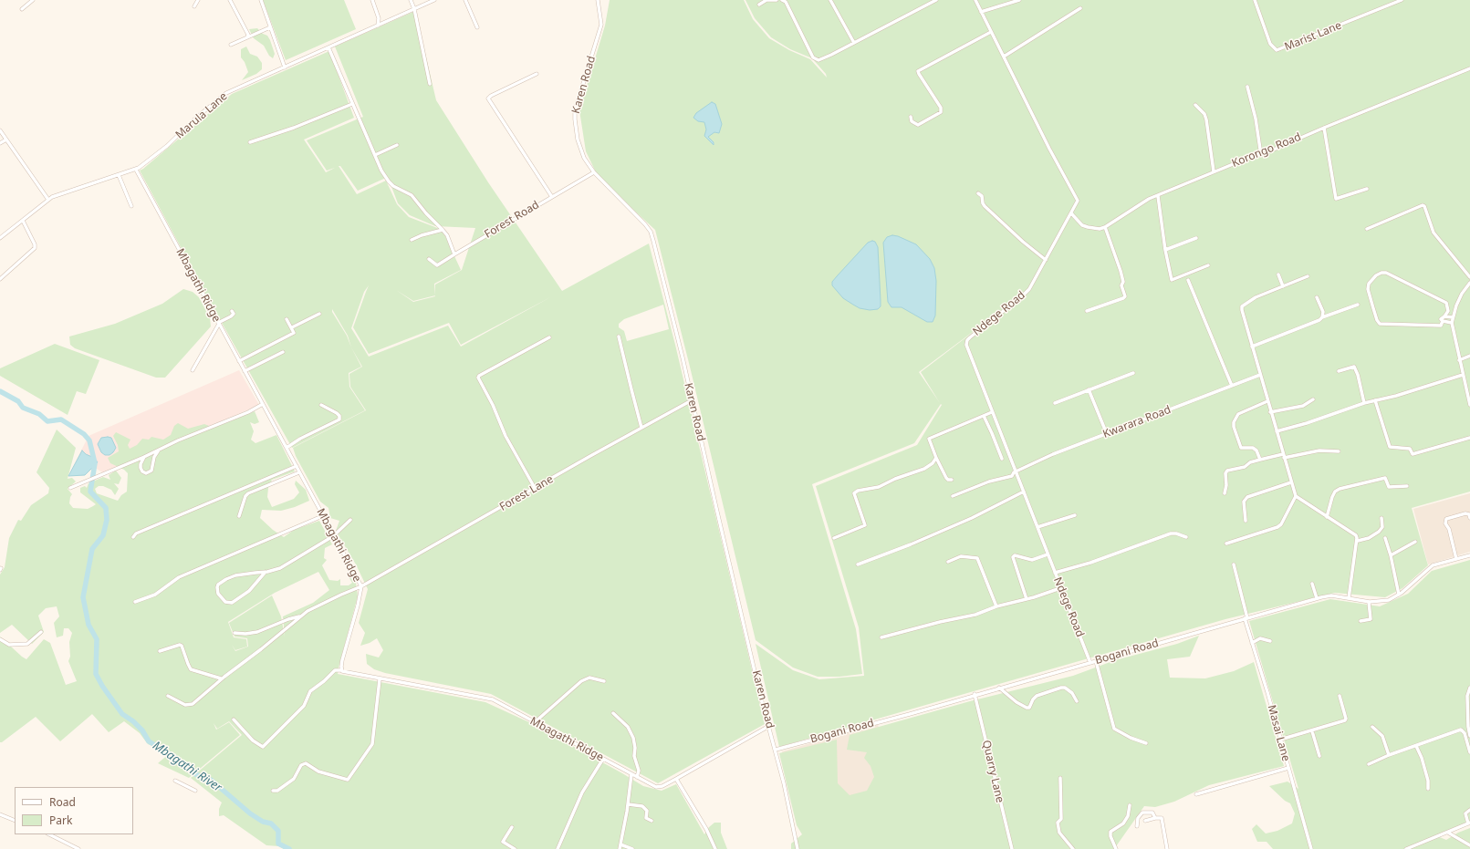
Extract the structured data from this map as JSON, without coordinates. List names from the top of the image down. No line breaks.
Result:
{"streets":{"street":["Marist Lane","Karen Road","Marula Lane","Korongo Road","Forest Road","Mbagathi Ridge","Ndege Road","Kwarara Road","Forest Lane","Bogani Road","Masai Lane","Quarry Lane"]},"crossings":[["Karen Road","Forest Road"],["Karen Road","Mbagathi Ridge"],["Karen Road","Forest Lane"],["Karen Road","Bogani Road"],["Marula Lane","Mbagathi Ridge"],["Mbagathi Ridge","Forest Lane"],["Ndege Road","Kwarara Road"],["Ndege Road","Bogani Road"],["Bogani Road","Masai Lane"],["Bogani Road","Quarry Lane"]],"water":["Mbagathi River"],"legend":["Road","Park"]}
